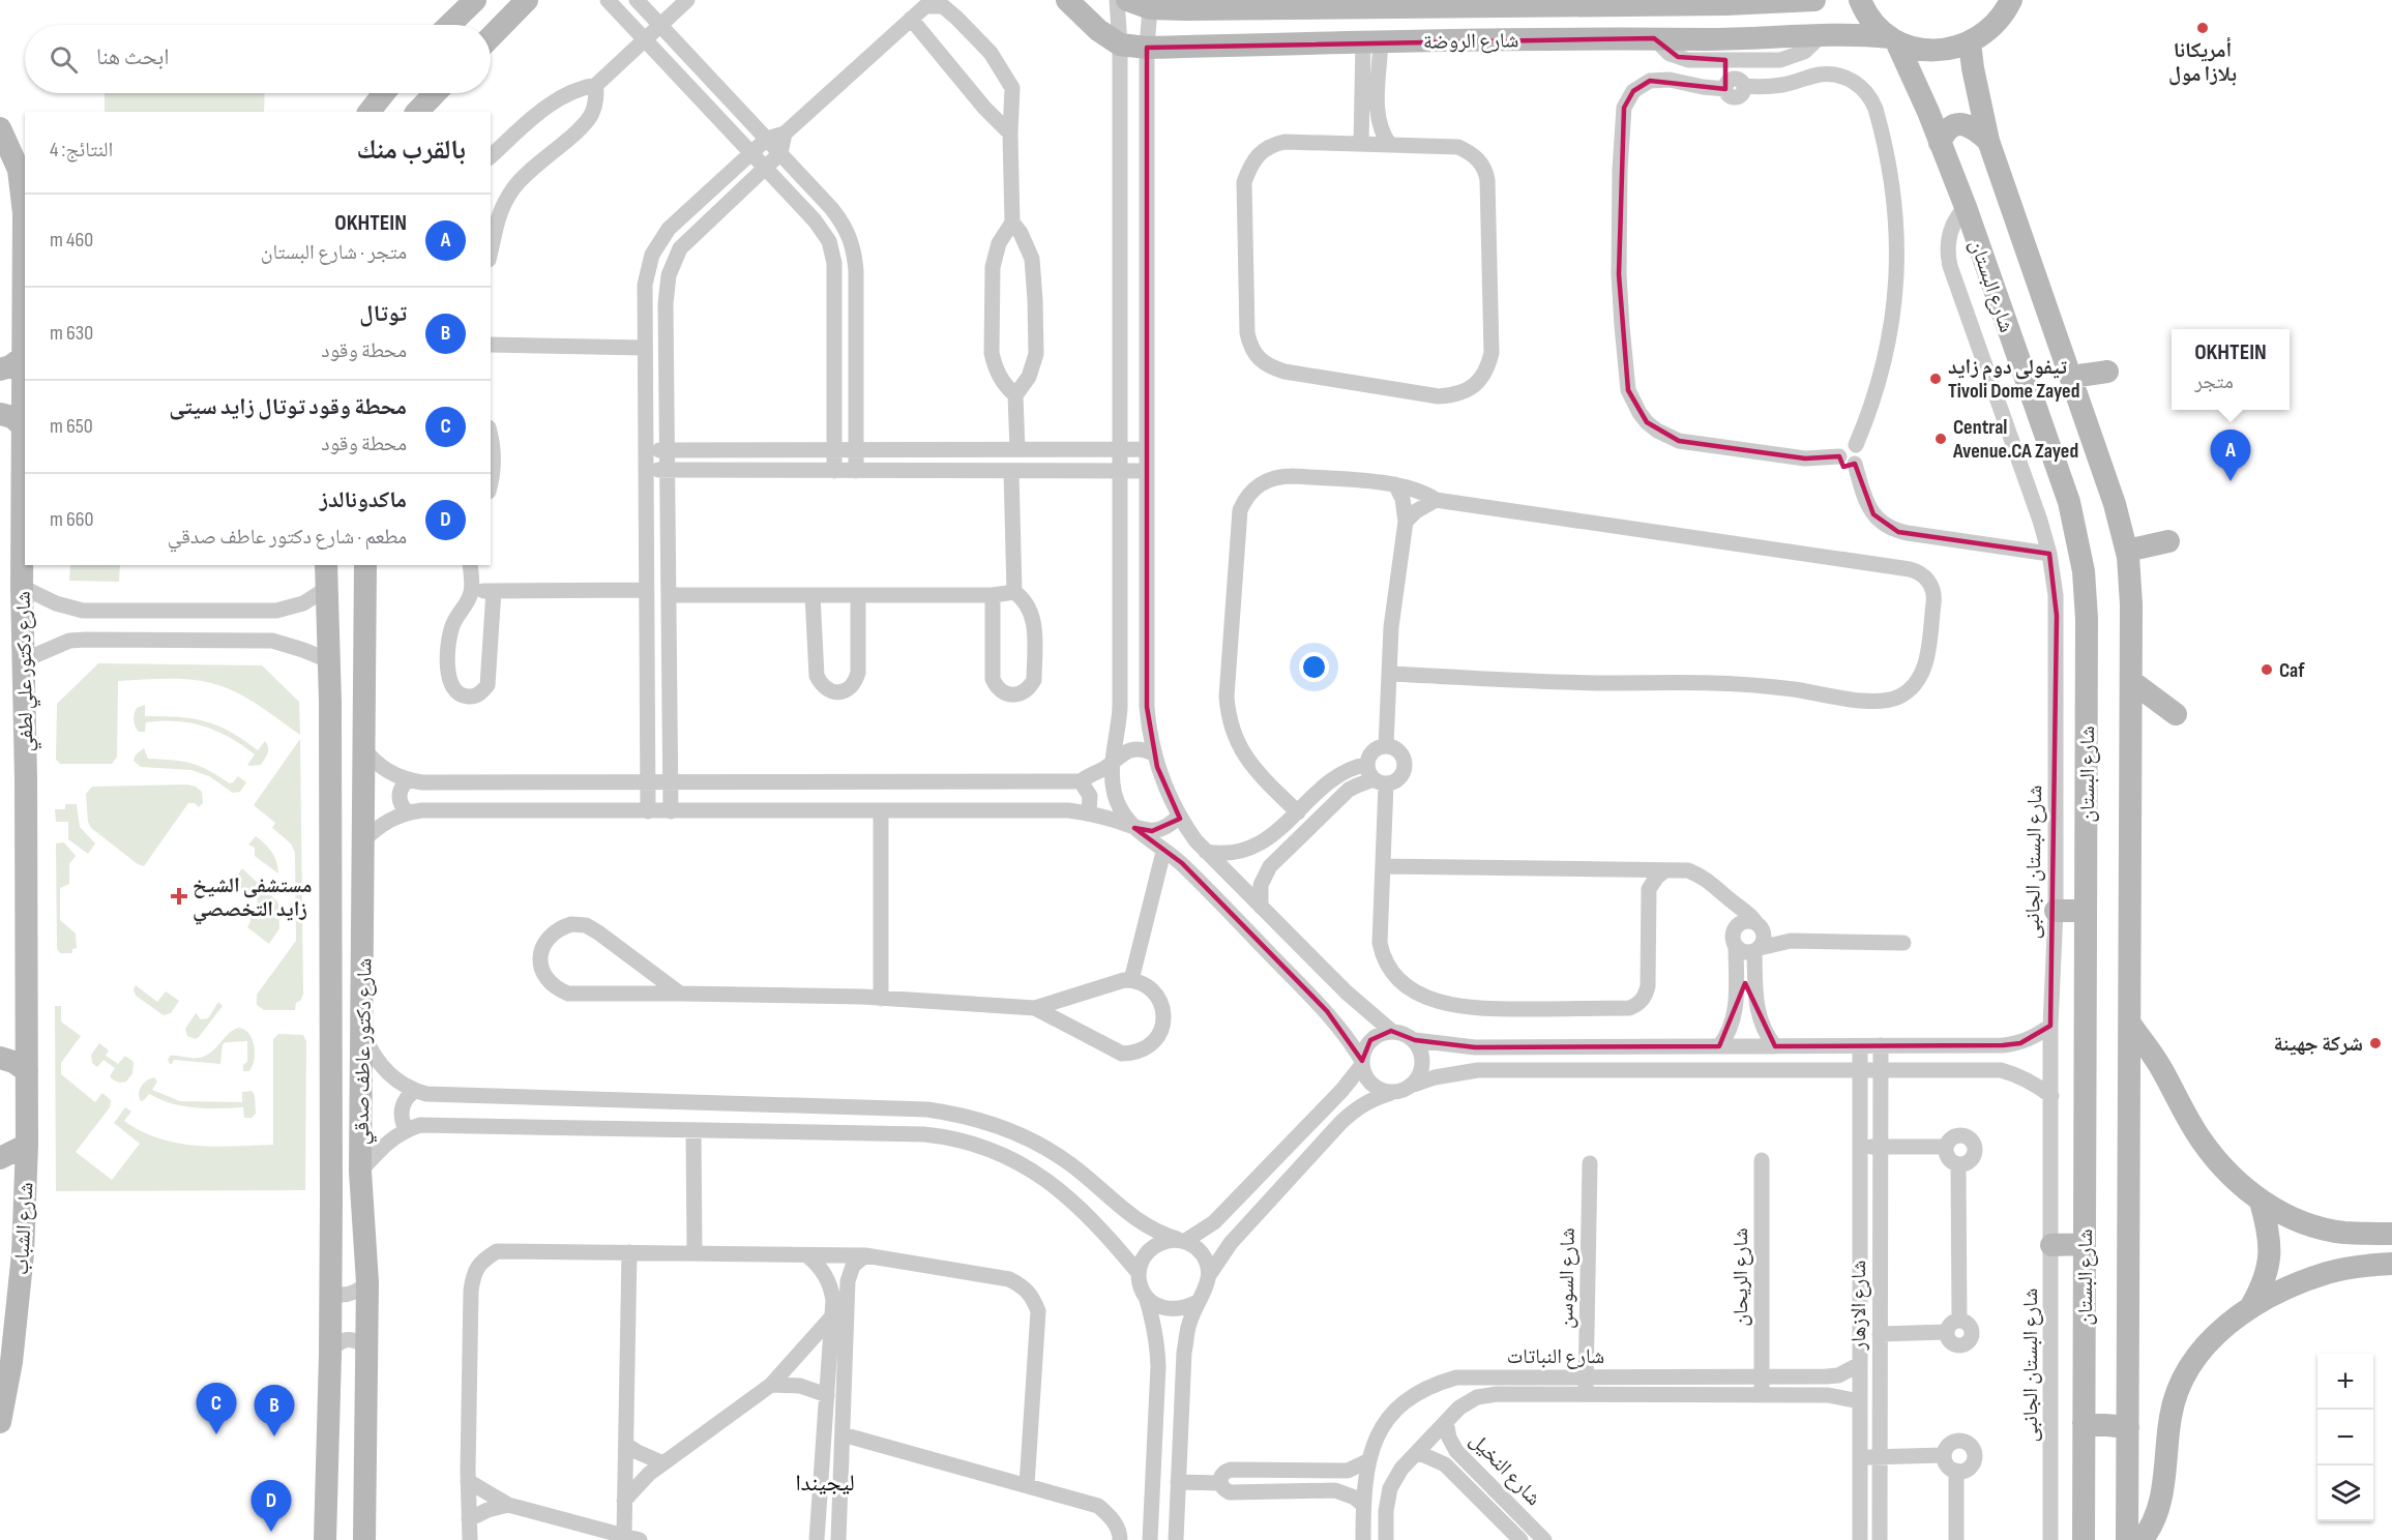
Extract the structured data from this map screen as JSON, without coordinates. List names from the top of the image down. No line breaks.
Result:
{"streets":{"street":["شارع الروضة","شارع البستان","شارع دكتور علي لطفي","شارع البستان الجانبى","شارع دكتور عاطف صدقي","شارع الشباب","شارع الريحان","شارع السوسن","شارع الازهار","شارع النباتات","شارع النخيل"]},"crossings":[["شارع الروضة","شارع البستان"],["شارع البستان","شارع البستان الجانبى"],["شارع دكتور علي لطفي","شارع الشباب"],["شارع الريحان","شارع النباتات"],["شارع السوسن","شارع النباتات"],["شارع الازهار","شارع النباتات"],["شارع النباتات","شارع النخيل"]],"districts":["ليجيندا"],"places":{"other":["أمريكانا بلازا مول","تيفولى دوم زايد Tivoli Dome Zayed","Central Avenue.CA Zayed","Caf","شركة جهينة"],"health":["مستشفى الشيخ زايد التخصصي"]},"page":{"search":"ابحث هنا","heading":["بالقرب منك","النتائج: 4"],"list":[{"mark":"A","name":"OKHTEIN","note":"متجر · شارع البستان","value":"460 m"},{"mark":"B","name":"توتال","note":"محطة وقود","value":"630 m"},{"mark":"C","name":"محطة وقود توتال زايد سيتى","note":"محطة وقود","value":"650 m"},{"mark":"D","name":"ماكدونالدز","note":"مطعم · شارع دكتور عاطف صدقي","value":"660 m"}],"popup":["OKHTEIN","متجر"],"pins":["A","C","B","D"],"map_buttons":["+","−"]}}
